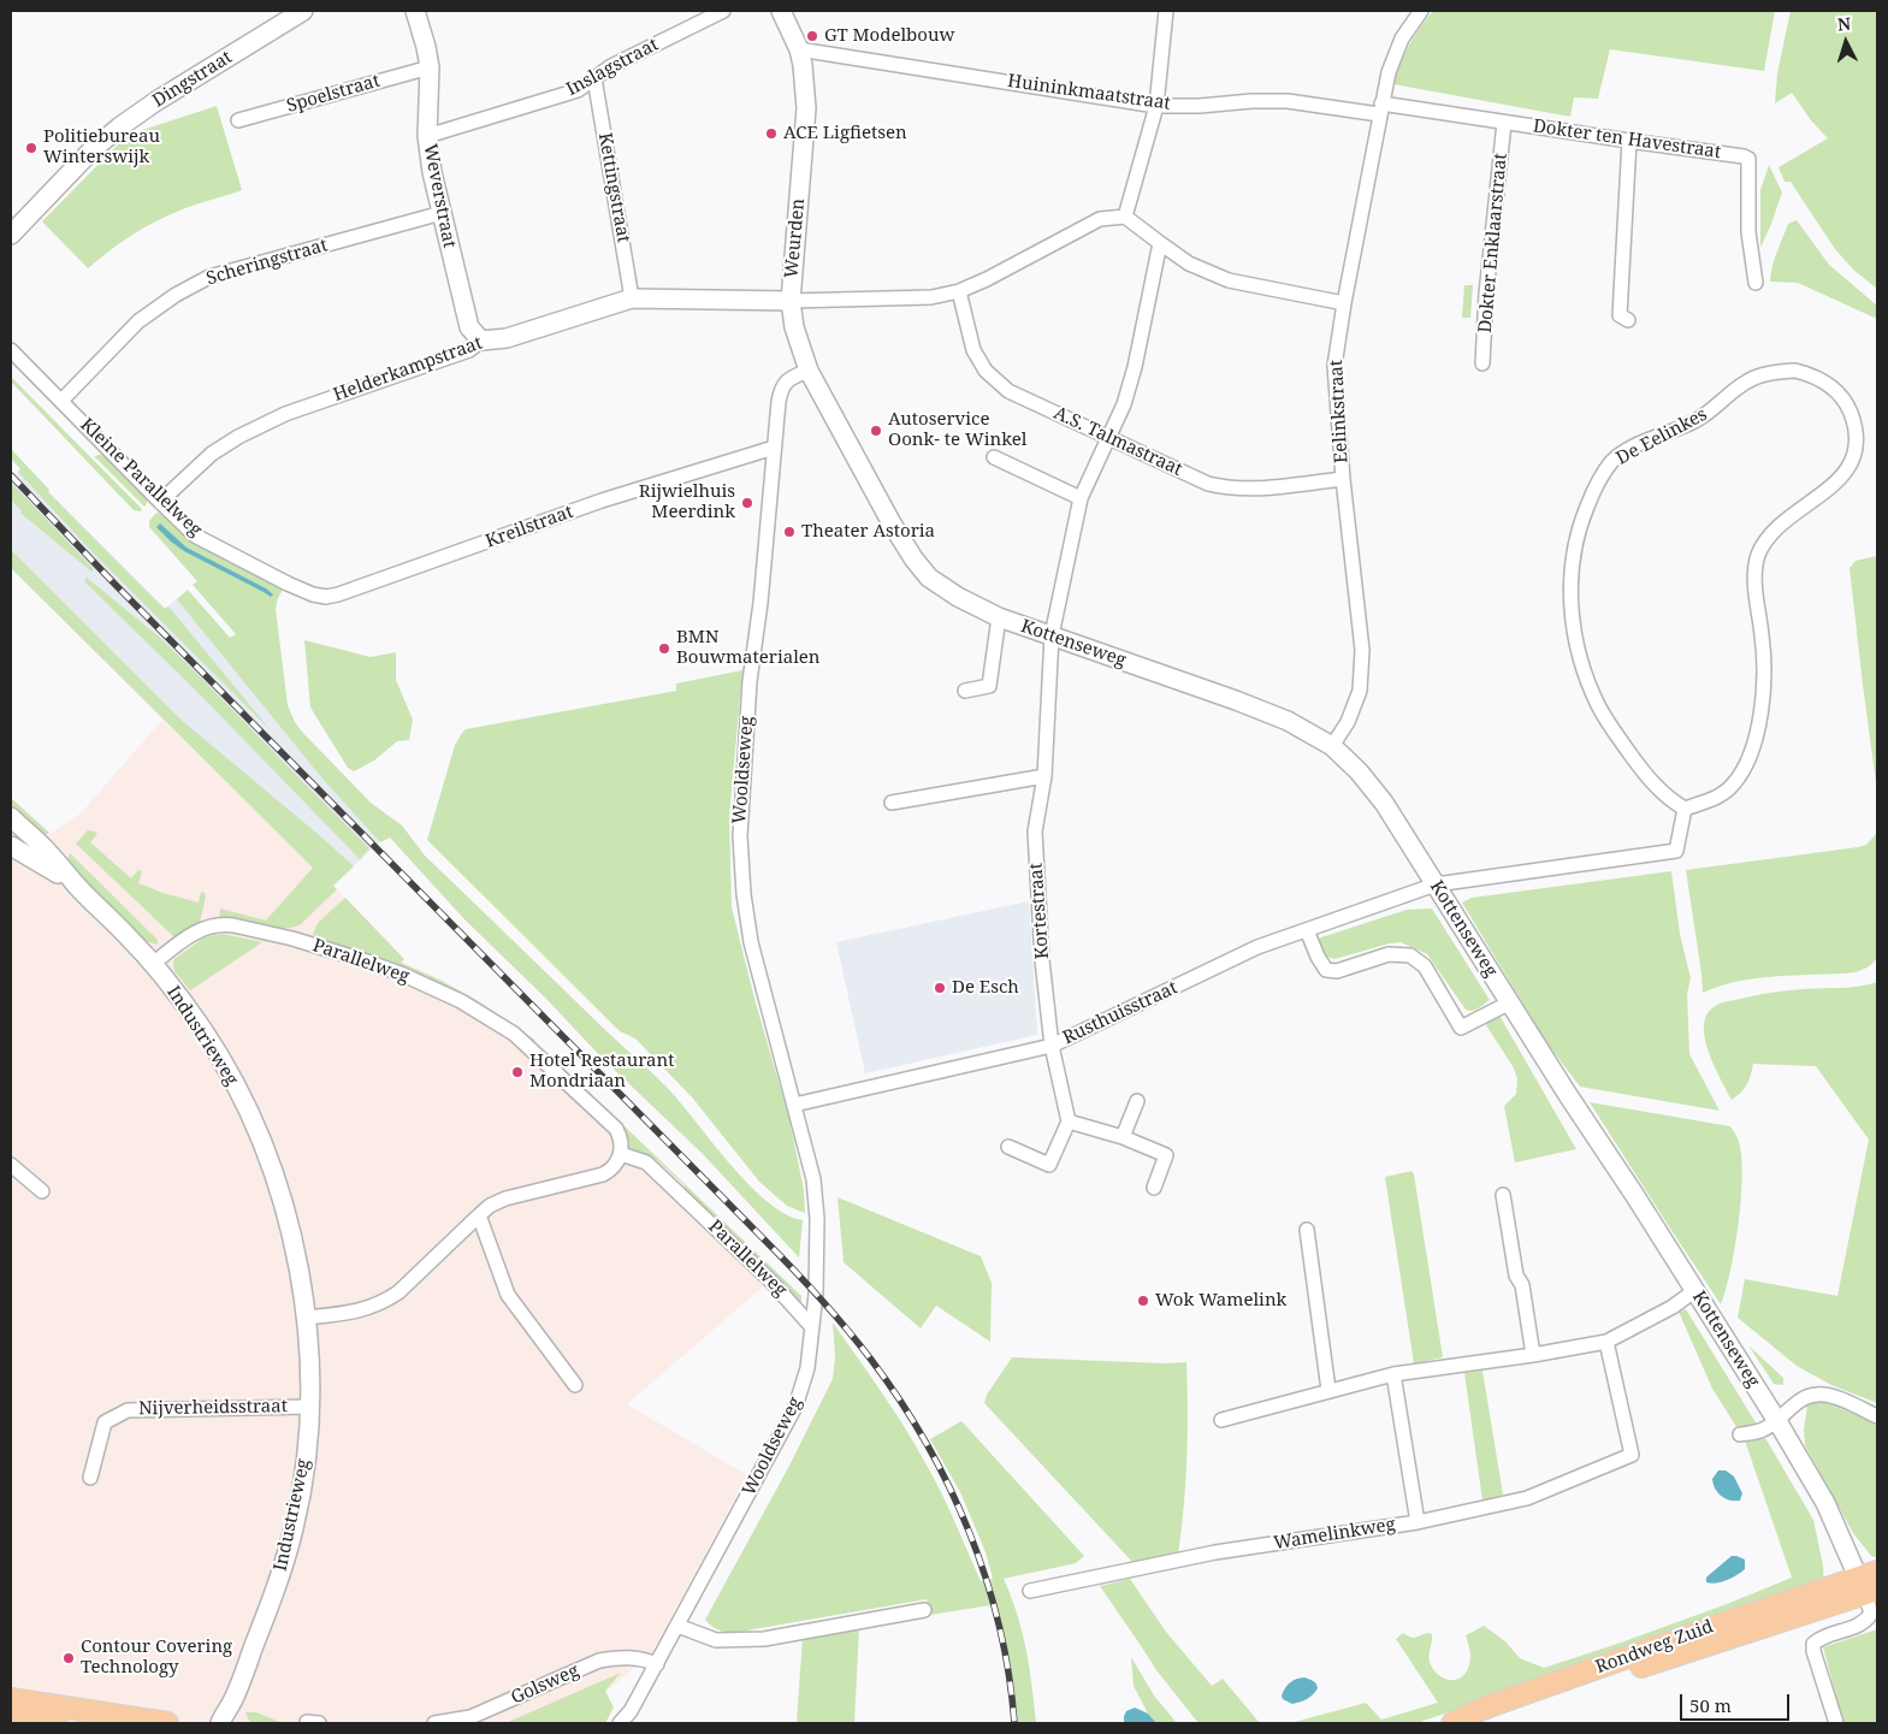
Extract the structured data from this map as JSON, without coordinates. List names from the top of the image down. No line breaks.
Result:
{"streets":{"main road":["Rondweg Zuid"],"street":["Inslagstraat","Dingstraat","Huininkmaatstraat","Spoelstraat","Dokter ten Havestraat","Kettingstraat","Weverstraat","Weurden","Dokter Enklaarstraat","Scheringstraat","Helderkampstraat","Eelinkstraat","De Eelinkes","A.S. Talmastraat","Kleine Parallelweg","Kreilstraat","Kottenseweg","Wooldseweg","Kortestraat","Parallelweg","Rusthuisstraat","Industrieweg","Nijverheidsstraat","Wamelinkweg","Golsweg"]},"crossings":[["Inslagstraat","Kettingstraat"],["Inslagstraat","Weverstraat"],["Huininkmaatstraat","Dokter ten Havestraat"],["Huininkmaatstraat","Weurden"],["Huininkmaatstraat","Eelinkstraat"],["Spoelstraat","Weverstraat"],["Dokter ten Havestraat","Dokter Enklaarstraat"],["Dokter ten Havestraat","Eelinkstraat"],["Kettingstraat","Helderkampstraat"],["Weverstraat","Scheringstraat"],["Weverstraat","Helderkampstraat"],["Weurden","Helderkampstraat"],["Weurden","A.S. Talmastraat"],["Weurden","Kottenseweg"],["Scheringstraat","Kleine Parallelweg"],["Helderkampstraat","Kleine Parallelweg"],["Helderkampstraat","Kottenseweg"],["Eelinkstraat","A.S. Talmastraat"],["Eelinkstraat","Kottenseweg"],["A.S. Talmastraat","Kortestraat"],["Kleine Parallelweg","Kreilstraat"],["Kreilstraat","Wooldseweg"],["Kottenseweg","Wooldseweg"],["Kottenseweg","Kortestraat"],["Kottenseweg","Rusthuisstraat"],["Kottenseweg","Rondweg Zuid"],["Wooldseweg","Parallelweg"],["Wooldseweg","Rusthuisstraat"],["Wooldseweg","Golsweg"],["Kortestraat","Rusthuisstraat"],["Parallelweg","Industrieweg"],["Industrieweg","Nijverheidsstraat"]],"places":["GT Modelbouw","ACE Ligfietsen","Politiebureau Winterswijk","Autoservice Oonk- te Winkel","Rijwielhuis Meerdink","Theater Astoria","BMN Bouwmaterialen","De Esch","Hotel Restaurant Mondriaan","Wok Wamelink","Contour Covering Technology"],"scale_bar":"50 m","north":"top"}
